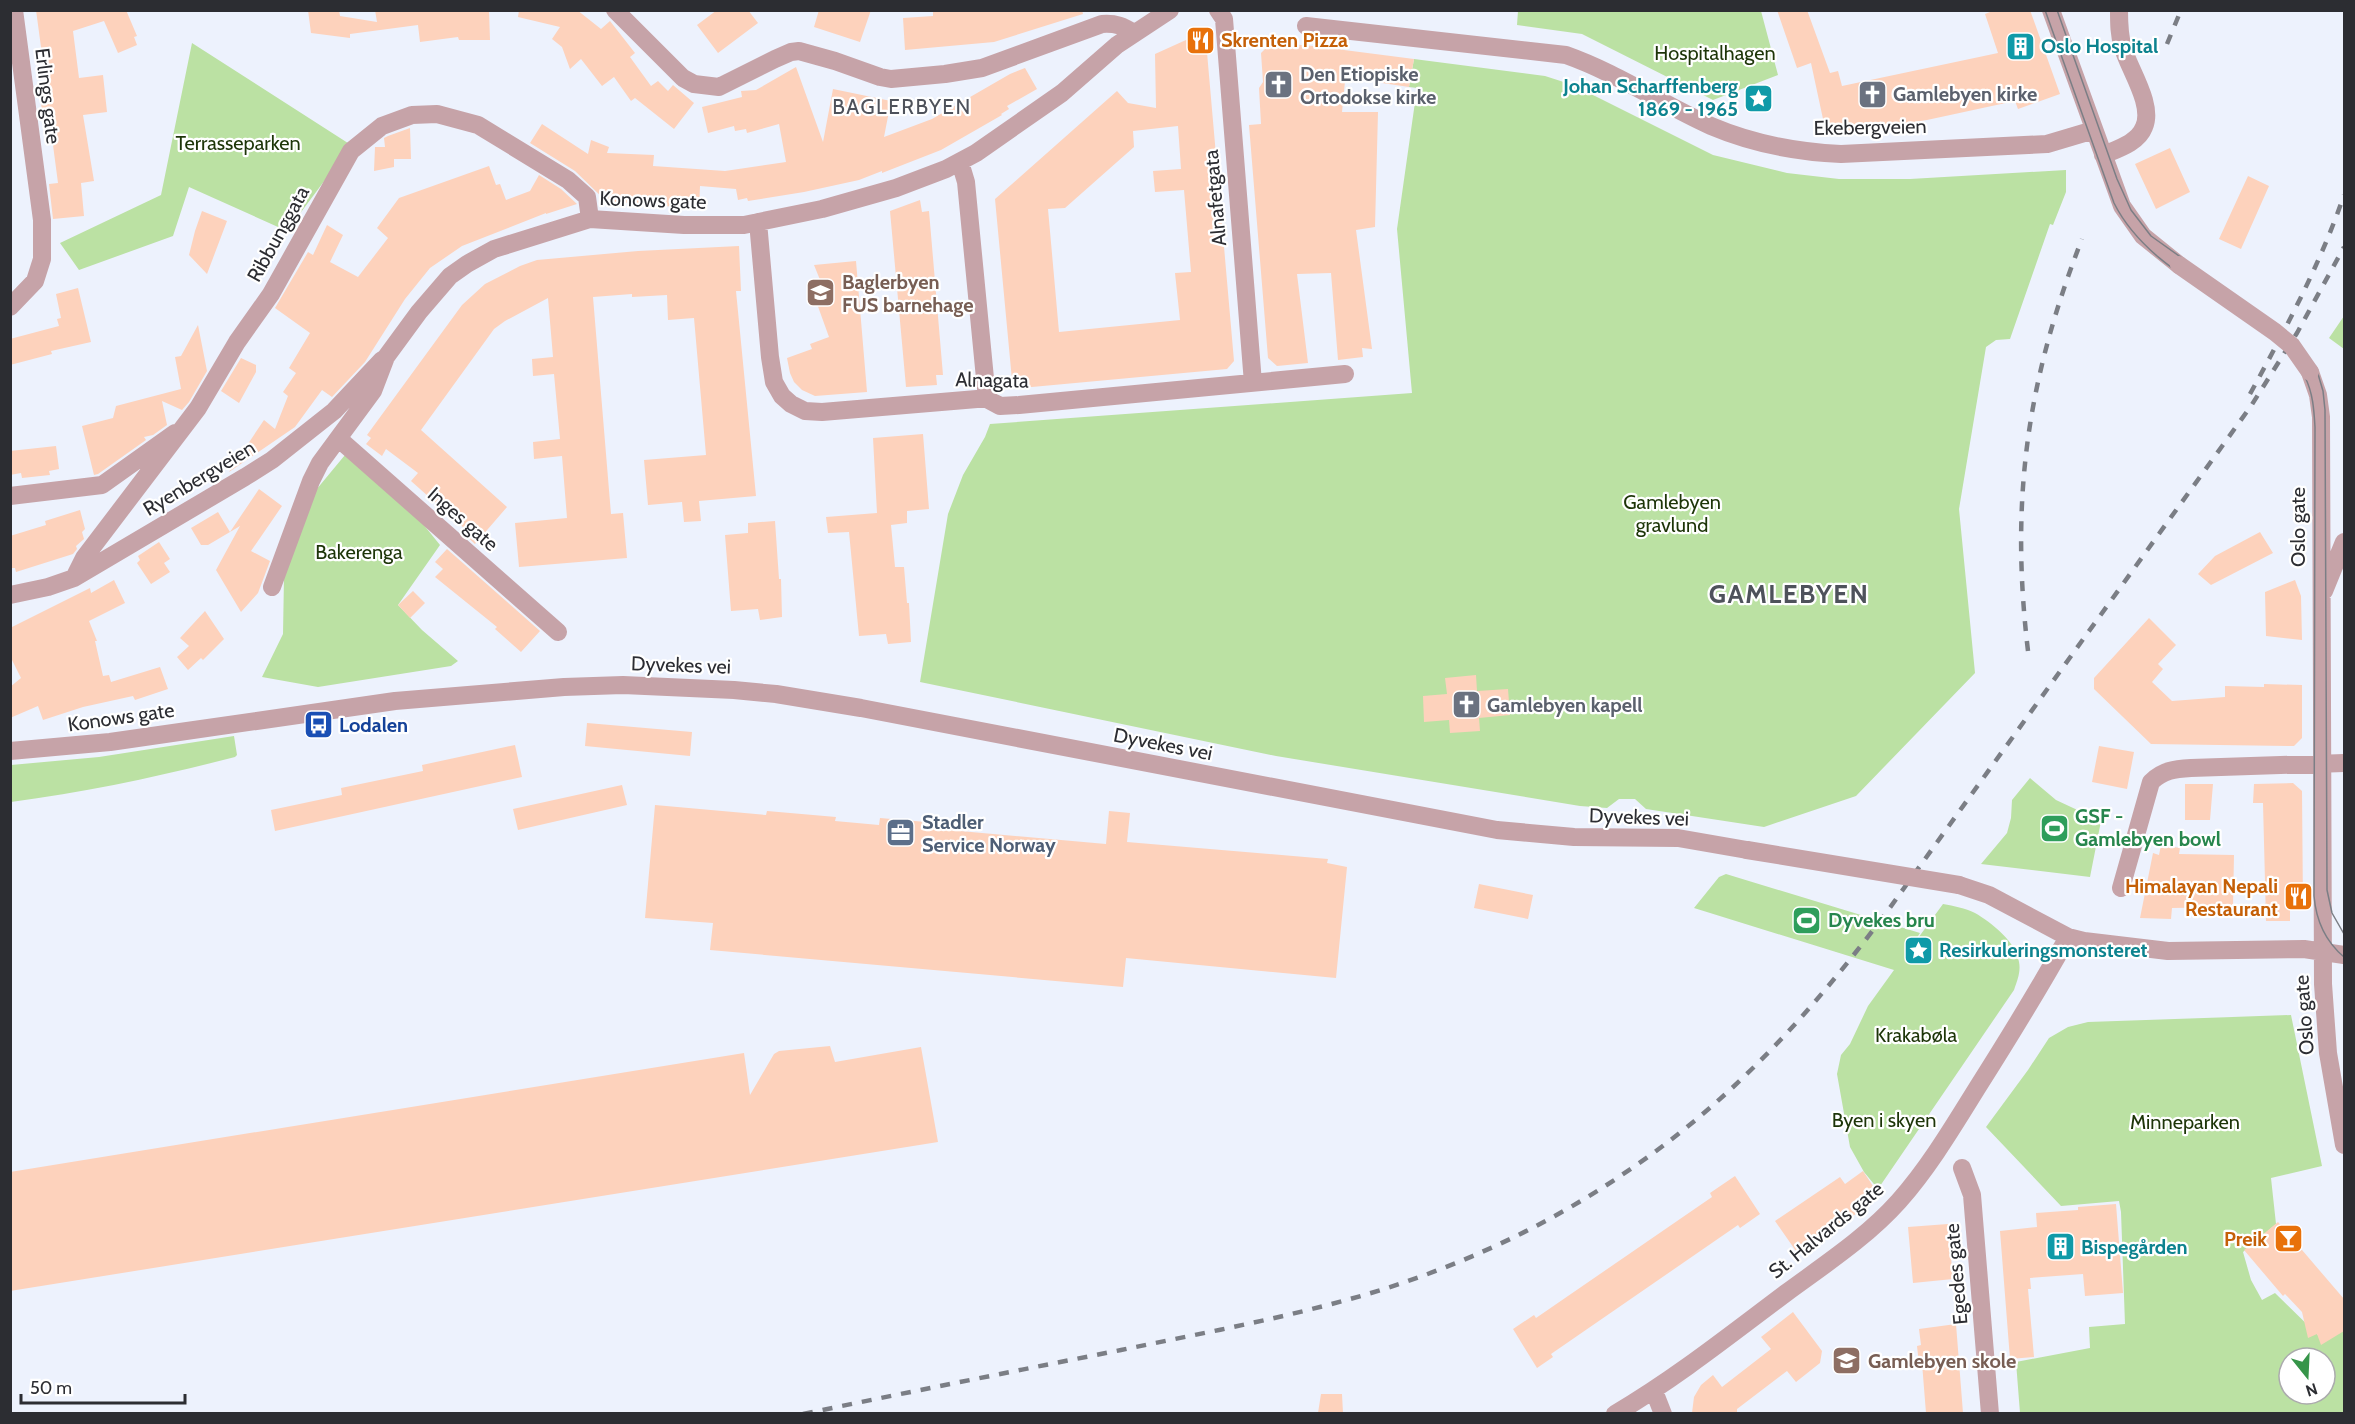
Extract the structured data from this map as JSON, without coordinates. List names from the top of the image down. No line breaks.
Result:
{"streets":{"street":["Erlings gate","Ekebergveien","Alnafetgata","Konows gate","Ribbunggata","Alnagata","Ryenbergveien","Inges gate","Oslo gate","Dyvekes vei","St. Halvards gate","Egedes gate"]},"crossings":[["Ekebergveien","Oslo gate"],["Alnafetgata","Alnagata"],["Konows gate","Ribbunggata"],["Konows gate","Alnagata"],["Konows gate","Ryenbergveien"],["Konows gate","Inges gate"],["Konows gate","Dyvekes vei"],["Ribbunggata","Ryenbergveien"],["Oslo gate","Dyvekes vei"],["Dyvekes vei","St. Halvards gate"]],"districts":["BAGLERBYEN","GAMLEBYEN"],"parks":["Hospitalhagen","Terrasseparken","Gamlebyen gravlund","Bakerenga","Krakabøla","Byen i skyen","Minneparken"],"places":{"restaurant":["Skrenten Pizza","Himalayan Nepali Restaurant"],"building":["Oslo Hospital","Bispegården"],"church":["Den Etiopiske Ortodokse kirke","Gamlebyen kirke","Gamlebyen kapell"],"place":["Johan Scharffenberg 1869 - 1965","Resirkuleringsmonsteret"],"school or university":["Baglerbyen FUS barnehage","Gamlebyen skole"],"bus stop":["Lodalen"],"sports":["GSF - Gamlebyen bowl","Dyvekes bru"],"office":["Stadler Service Norway"],"bar":["Preik"]},"scale_bar":"50 m","north":"bottom"}
